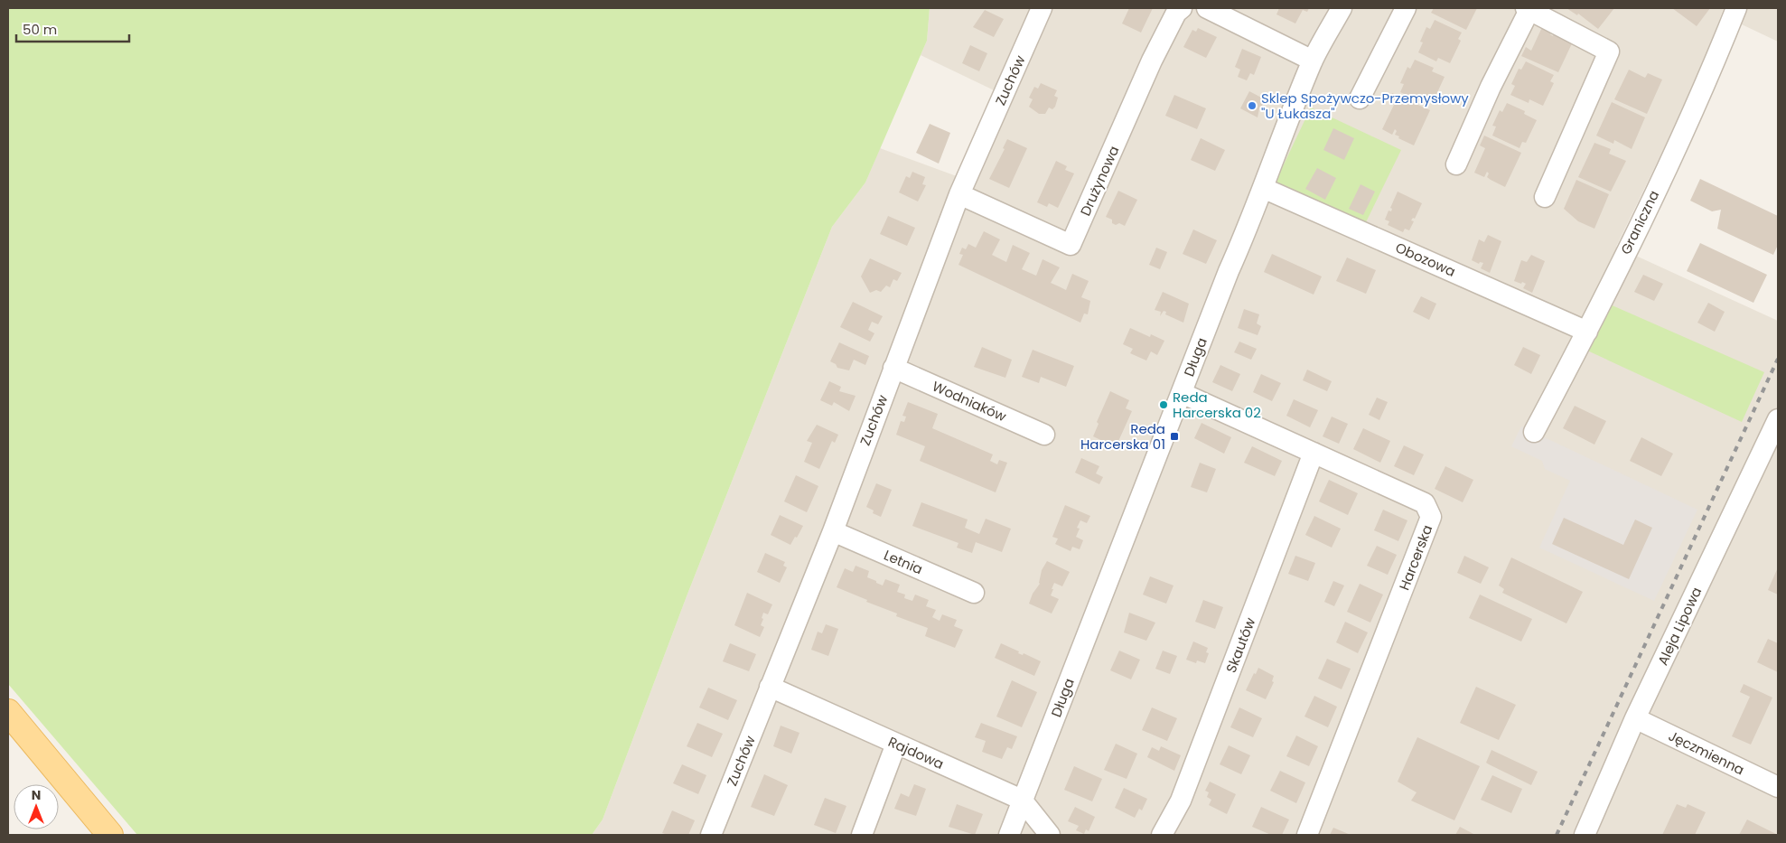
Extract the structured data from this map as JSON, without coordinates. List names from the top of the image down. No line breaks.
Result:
{"streets":{"street":["Zuchów","Drużynowa","Graniczna","Obozowa","Długa","Wodniaków","Harcerska","Letnia","Aleja Lipowa","Skautów","Rajdowa","Jęczmienna"]},"crossings":[["Zuchów","Drużynowa"],["Zuchów","Wodniaków"],["Zuchów","Letnia"],["Zuchów","Rajdowa"],["Graniczna","Obozowa"],["Obozowa","Długa"],["Długa","Harcerska"],["Długa","Rajdowa"],["Harcerska","Skautów"],["Aleja Lipowa","Jęczmienna"]],"places":{"other":["Sklep Spożywczo-Przemysłowy \"U Łukasza\"","Reda Harcerska 02"],"transit":["Reda Harcerska 01"]},"scale_bar":"50 m","north":"top"}
